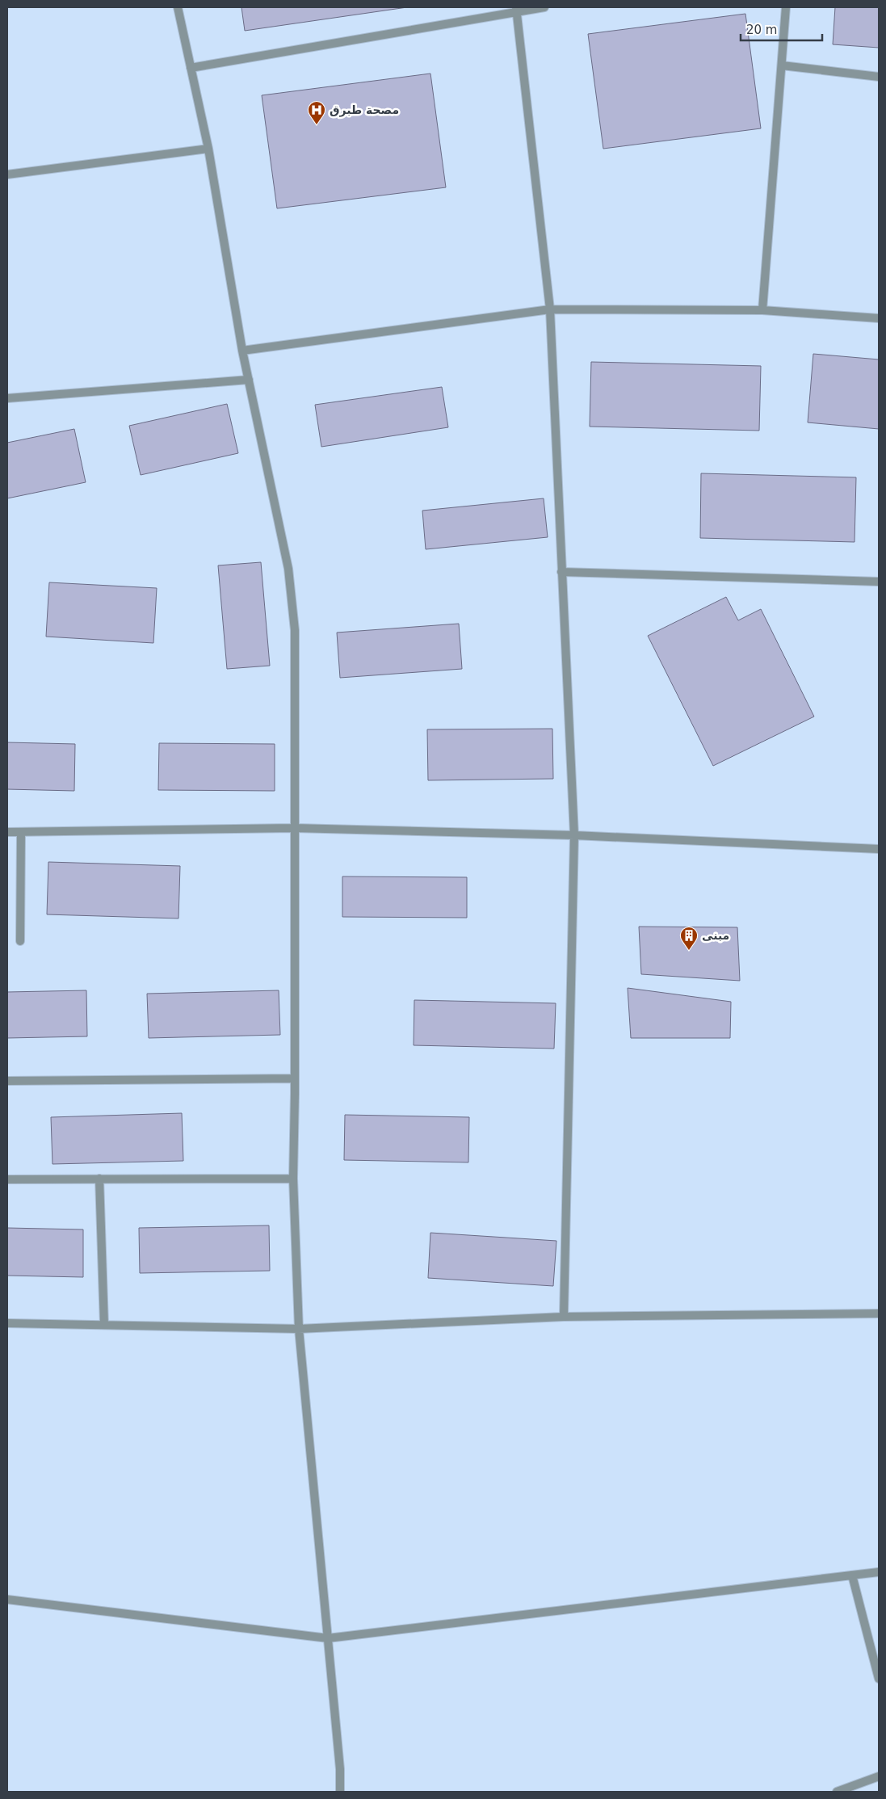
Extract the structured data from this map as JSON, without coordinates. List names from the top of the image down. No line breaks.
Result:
{"places":{"hospital":["مصحة طبرق"],"building":["مبنى"]},"scale_bar":"20 m"}
